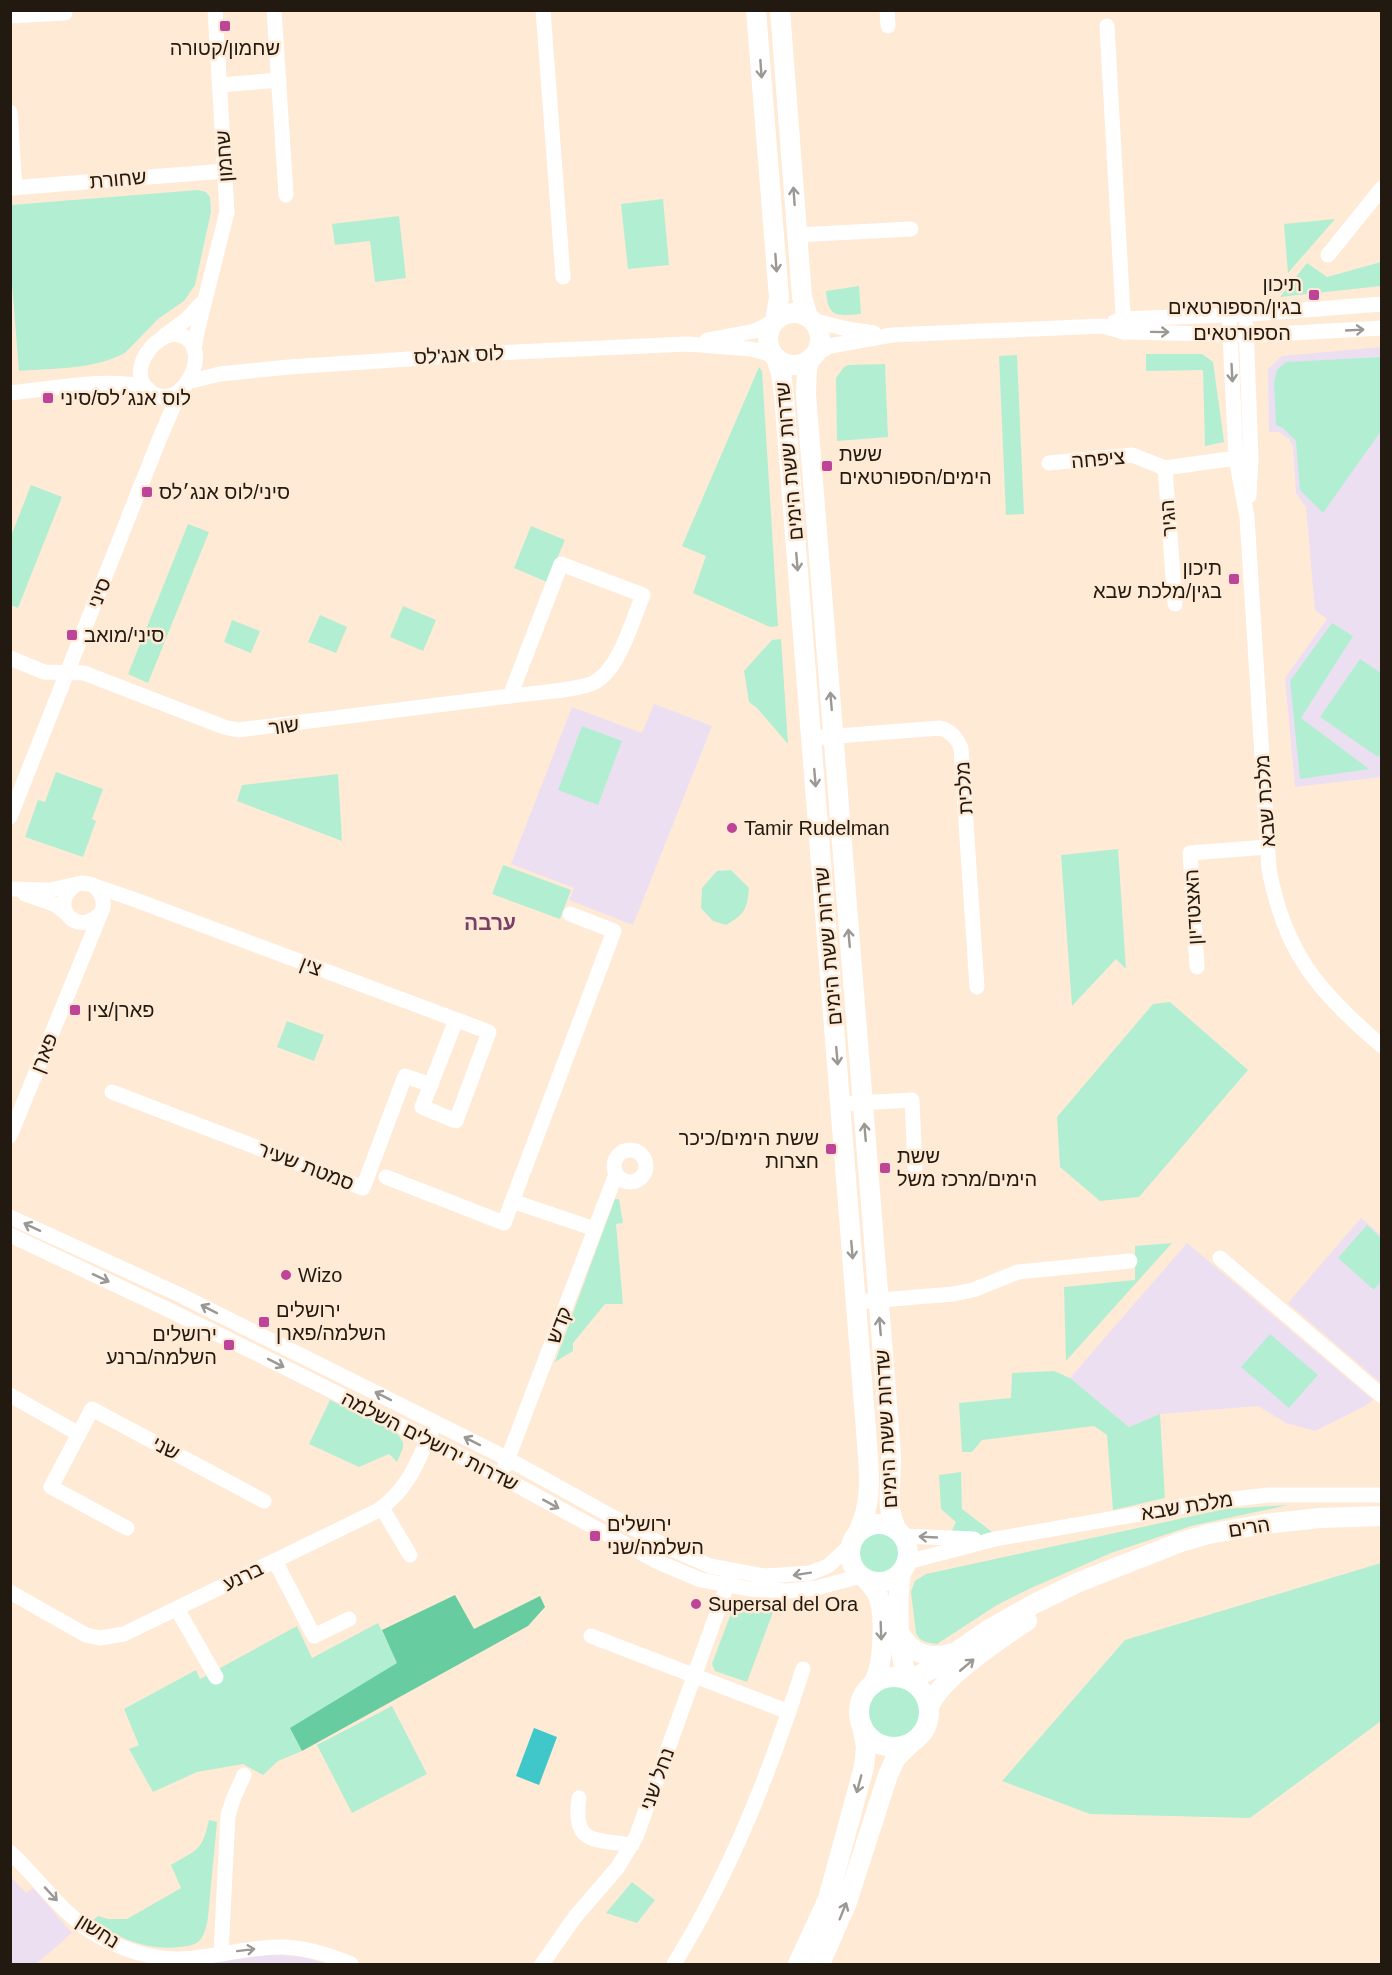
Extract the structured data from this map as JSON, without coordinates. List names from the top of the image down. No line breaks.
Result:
{"streets":{"main road":["שדרות ששת הימים","הרים"],"street":["שחמון","שחורת","הספורטאים","לוס אנג'לס","ציפחה","הגיר","סיני","שור","מלכית","מלכת שבא","האצטדיון","צין","פארן","סמטת שעיר","קדש","שדרות ירושלים השלמה","שני","ברנע","נחל שני","נחשון"]},"crossings":[["שחמון","שחורת"],["שחמון","לוס אנג'לס"],["שחמון","סיני"],["הספורטאים","לוס אנג'לס"],["הספורטאים","שדרות ששת הימים"],["הספורטאים","מלכת שבא"],["לוס אנג'לס","שדרות ששת הימים"],["לוס אנג'לס","סיני"],["ציפחה","הגיר"],["שדרות ששת הימים","מלכית"],["שדרות ששת הימים","מלכת שבא"],["שדרות ששת הימים","שדרות ירושלים השלמה"],["סיני","שור"],["מלכת שבא","האצטדיון"],["מלכת שבא","שדרות ירושלים השלמה"],["צין","פארן"],["צין","סמטת שעיר"],["קדש","שדרות ירושלים השלמה"],["שדרות ירושלים השלמה","ברנע"],["שדרות ירושלים השלמה","נחל שני"]],"one_way":["נחשון"],"districts":["ערבה"],"places":{"transit":["שחמון/קטורה","תיכון בגין/הספורטאים","לוס אנג׳לס/סיני","ששת הימים/הספורטאים","סיני/לוס אנג׳לס","תיכון בגין/מלכת שבא","סיני/מואב","פארן/צין","ששת הימים/כיכר חצרות","ששת הימים/מרכז משל","ירושלים השלמה/פארן","ירושלים השלמה/ברנע","ירושלים השלמה/שני"],"other":["Tamir Rudelman","Wizo","Supersal del Ora"]}}
